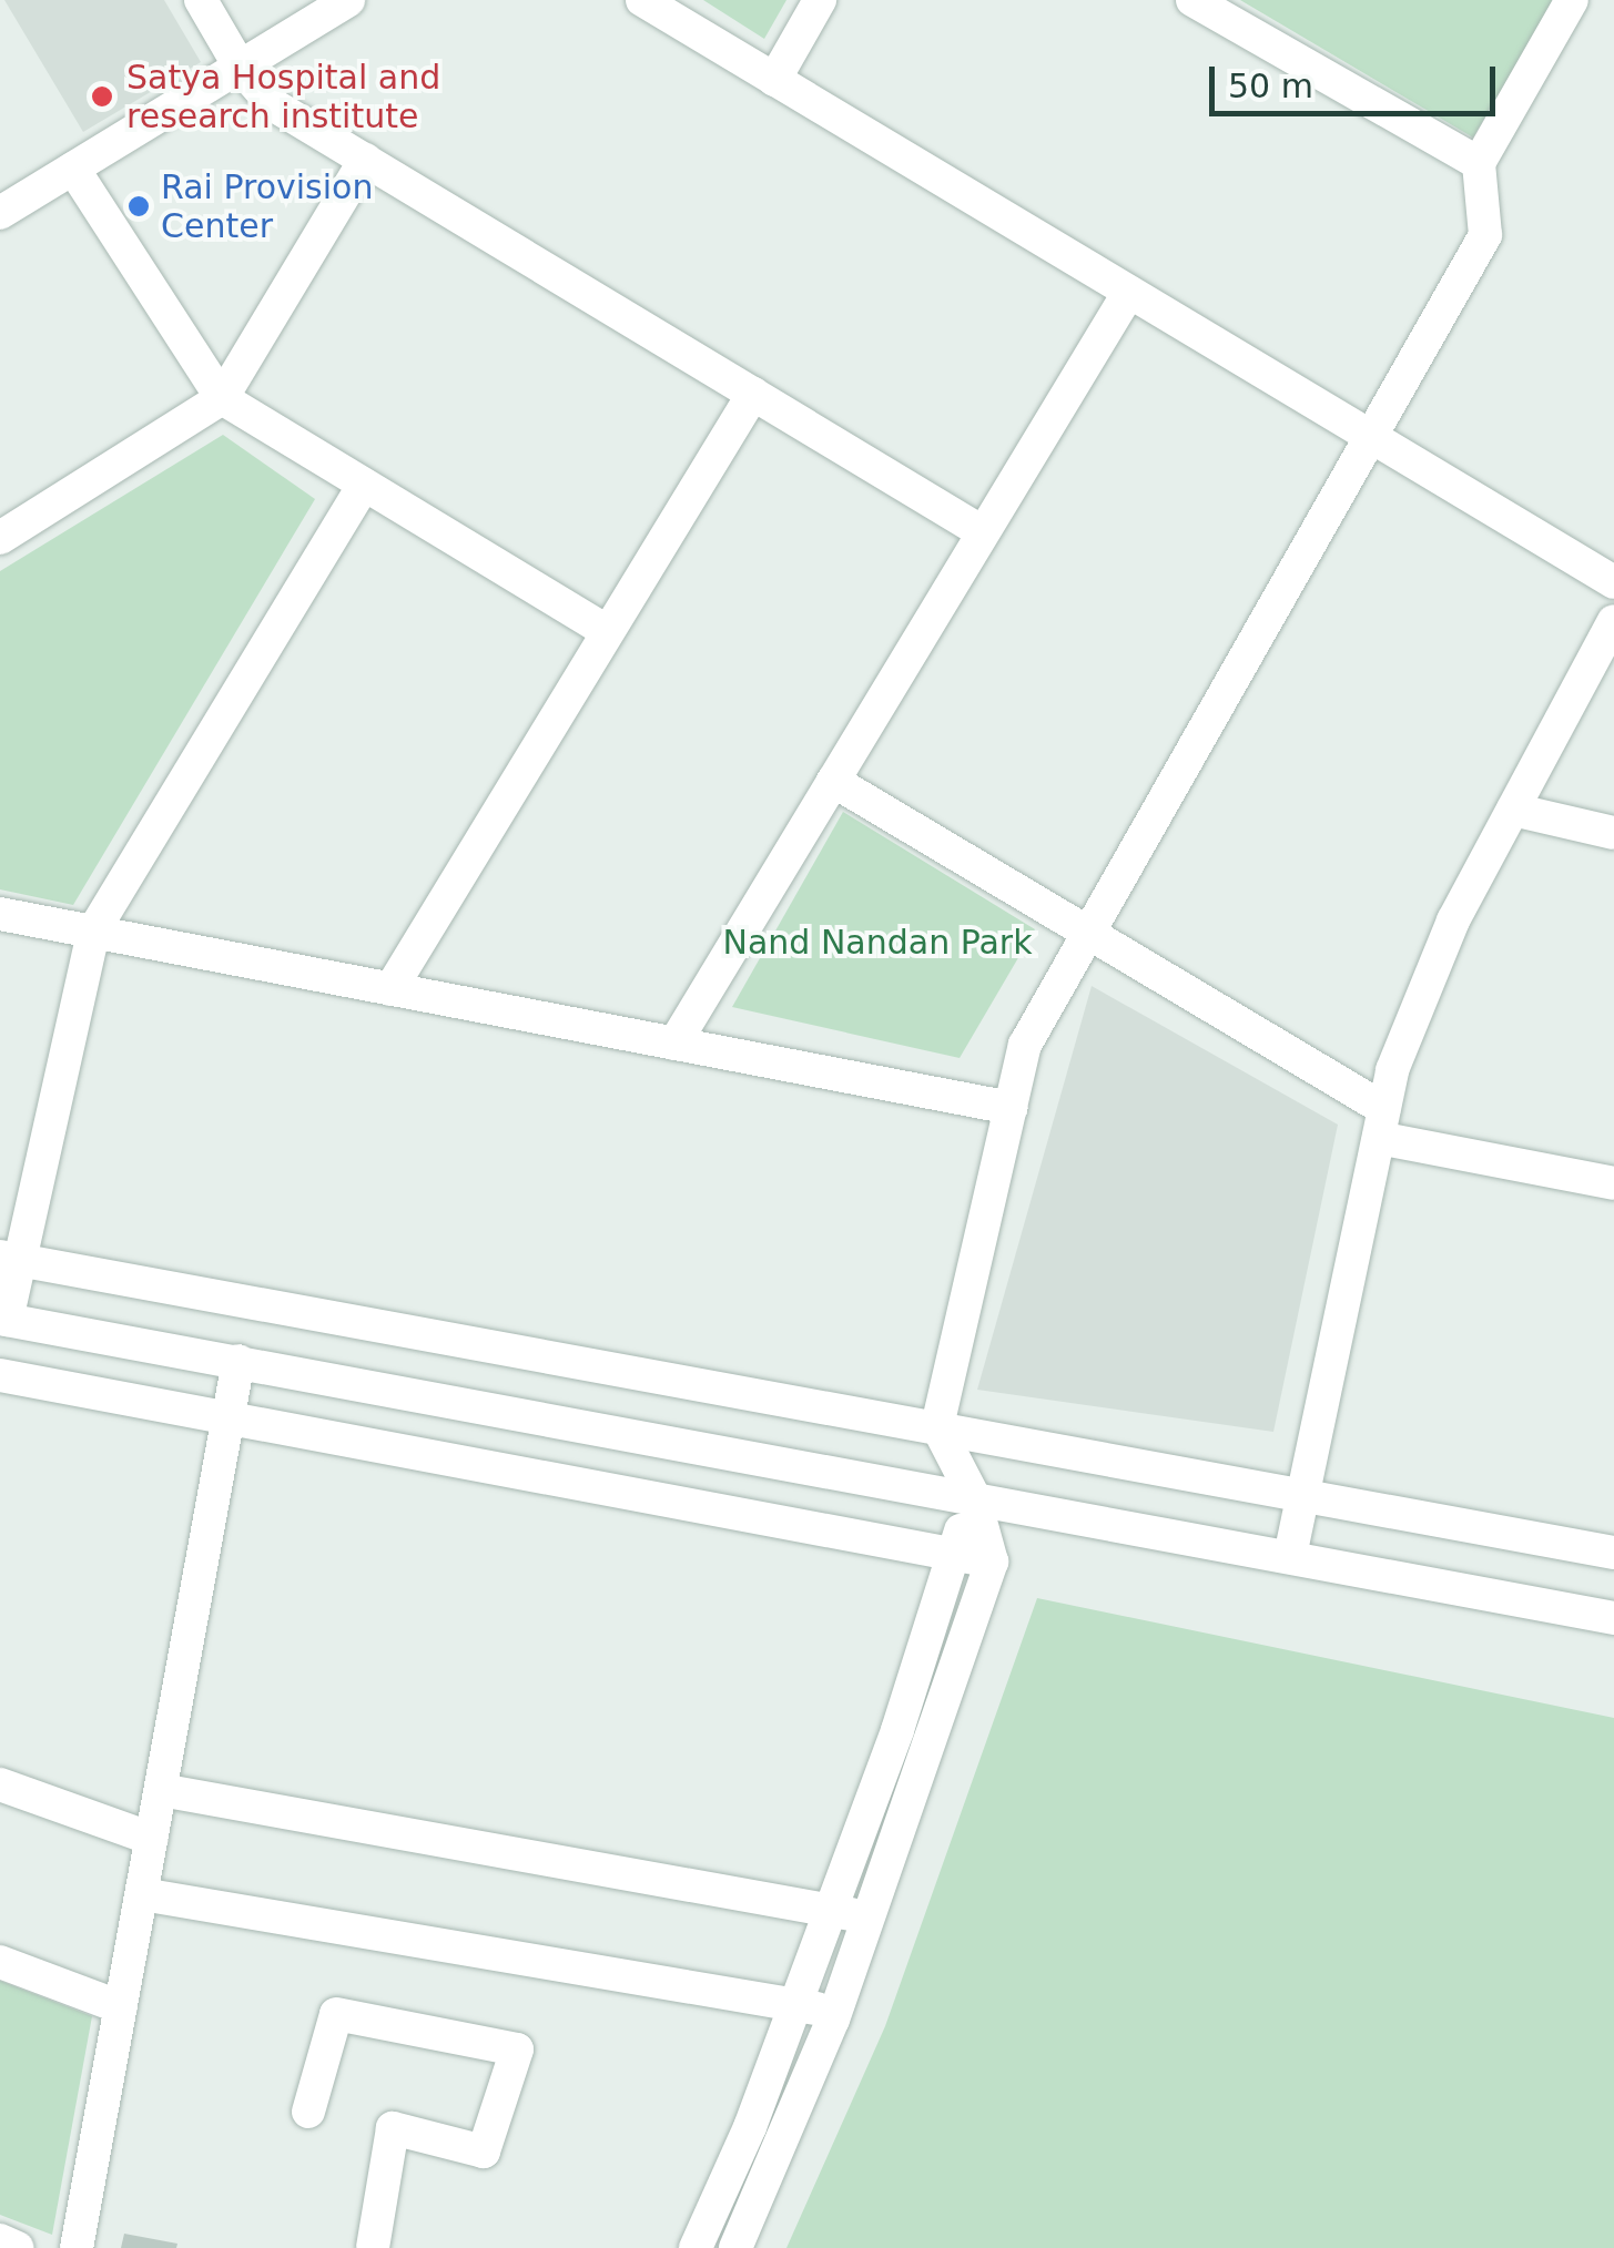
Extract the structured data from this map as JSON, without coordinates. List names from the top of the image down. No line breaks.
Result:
{"parks":["Nand Nandan Park"],"places":["Satya Hospital and research institute","Rai Provision Center"],"scale_bar":"50 m"}
